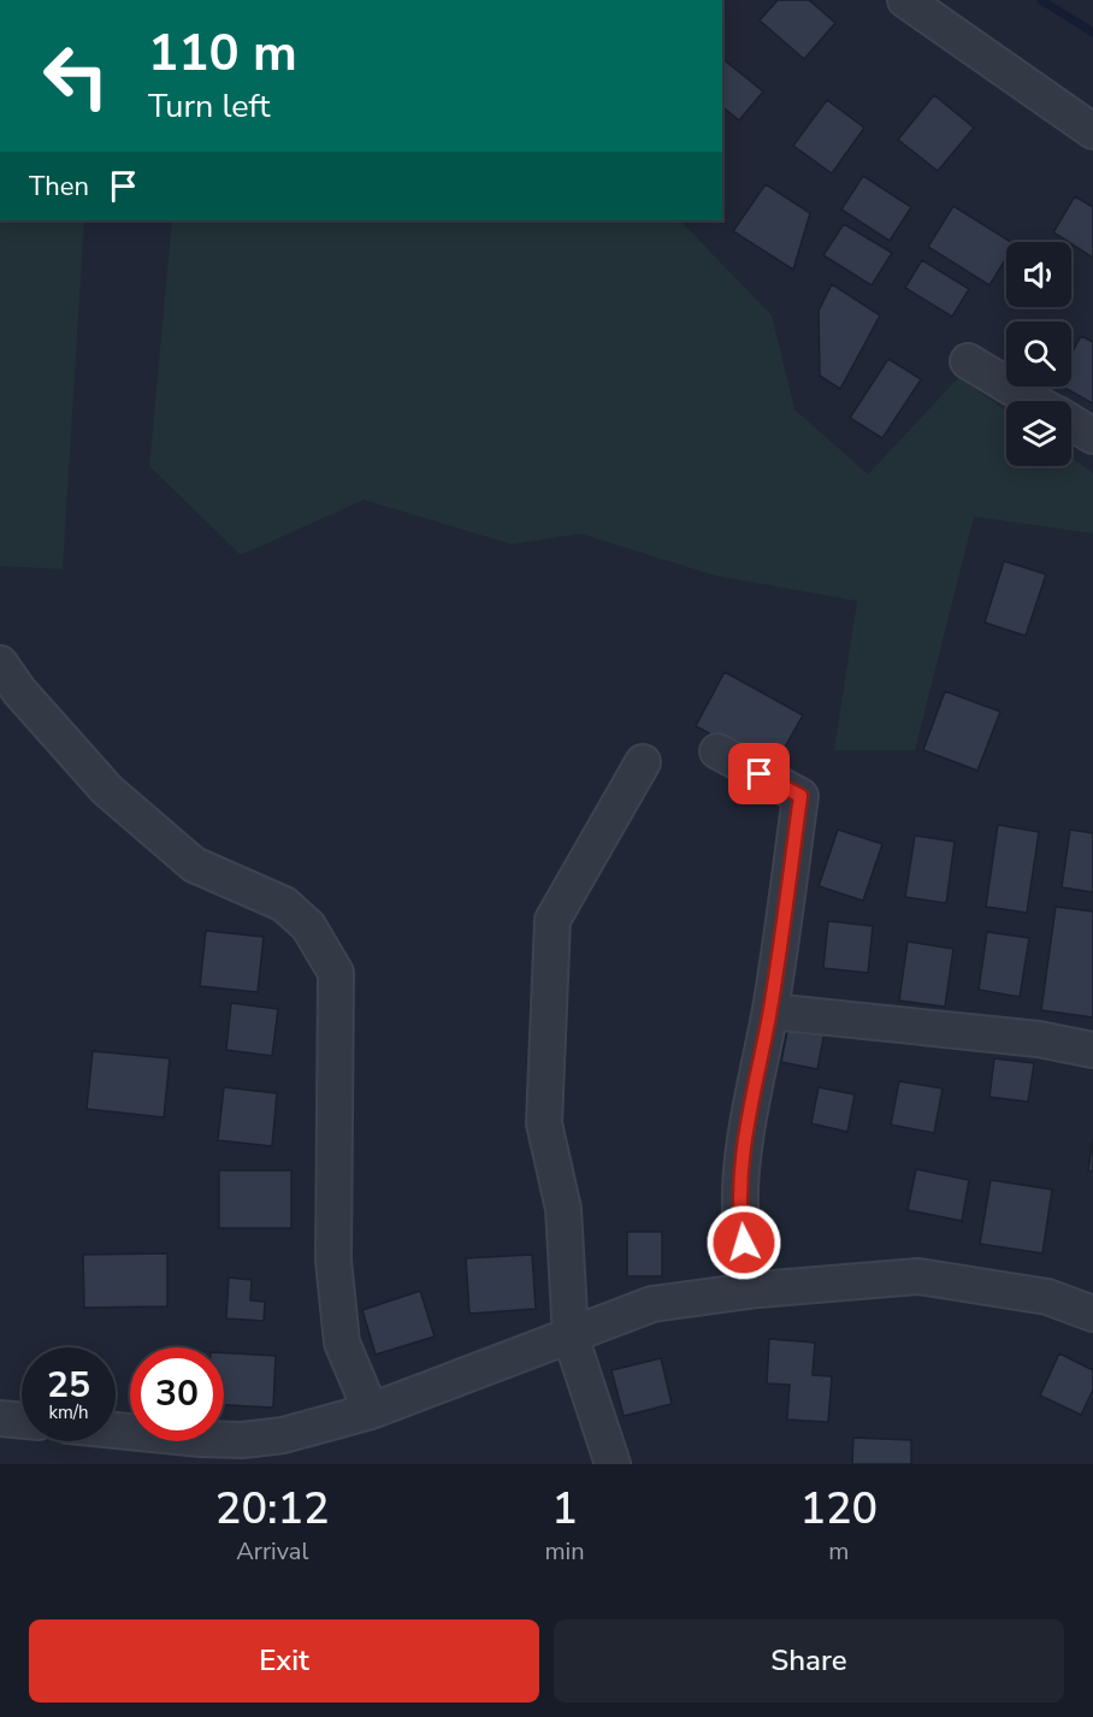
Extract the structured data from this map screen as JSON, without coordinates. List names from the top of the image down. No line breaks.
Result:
{"page":{"turn":["110 m","Turn left"],"then":"Then","speed":"25 km/h","limit":"30","eta":["20:12","Arrival","1","min","120","m"],"buttons":["Exit","Share"]}}
